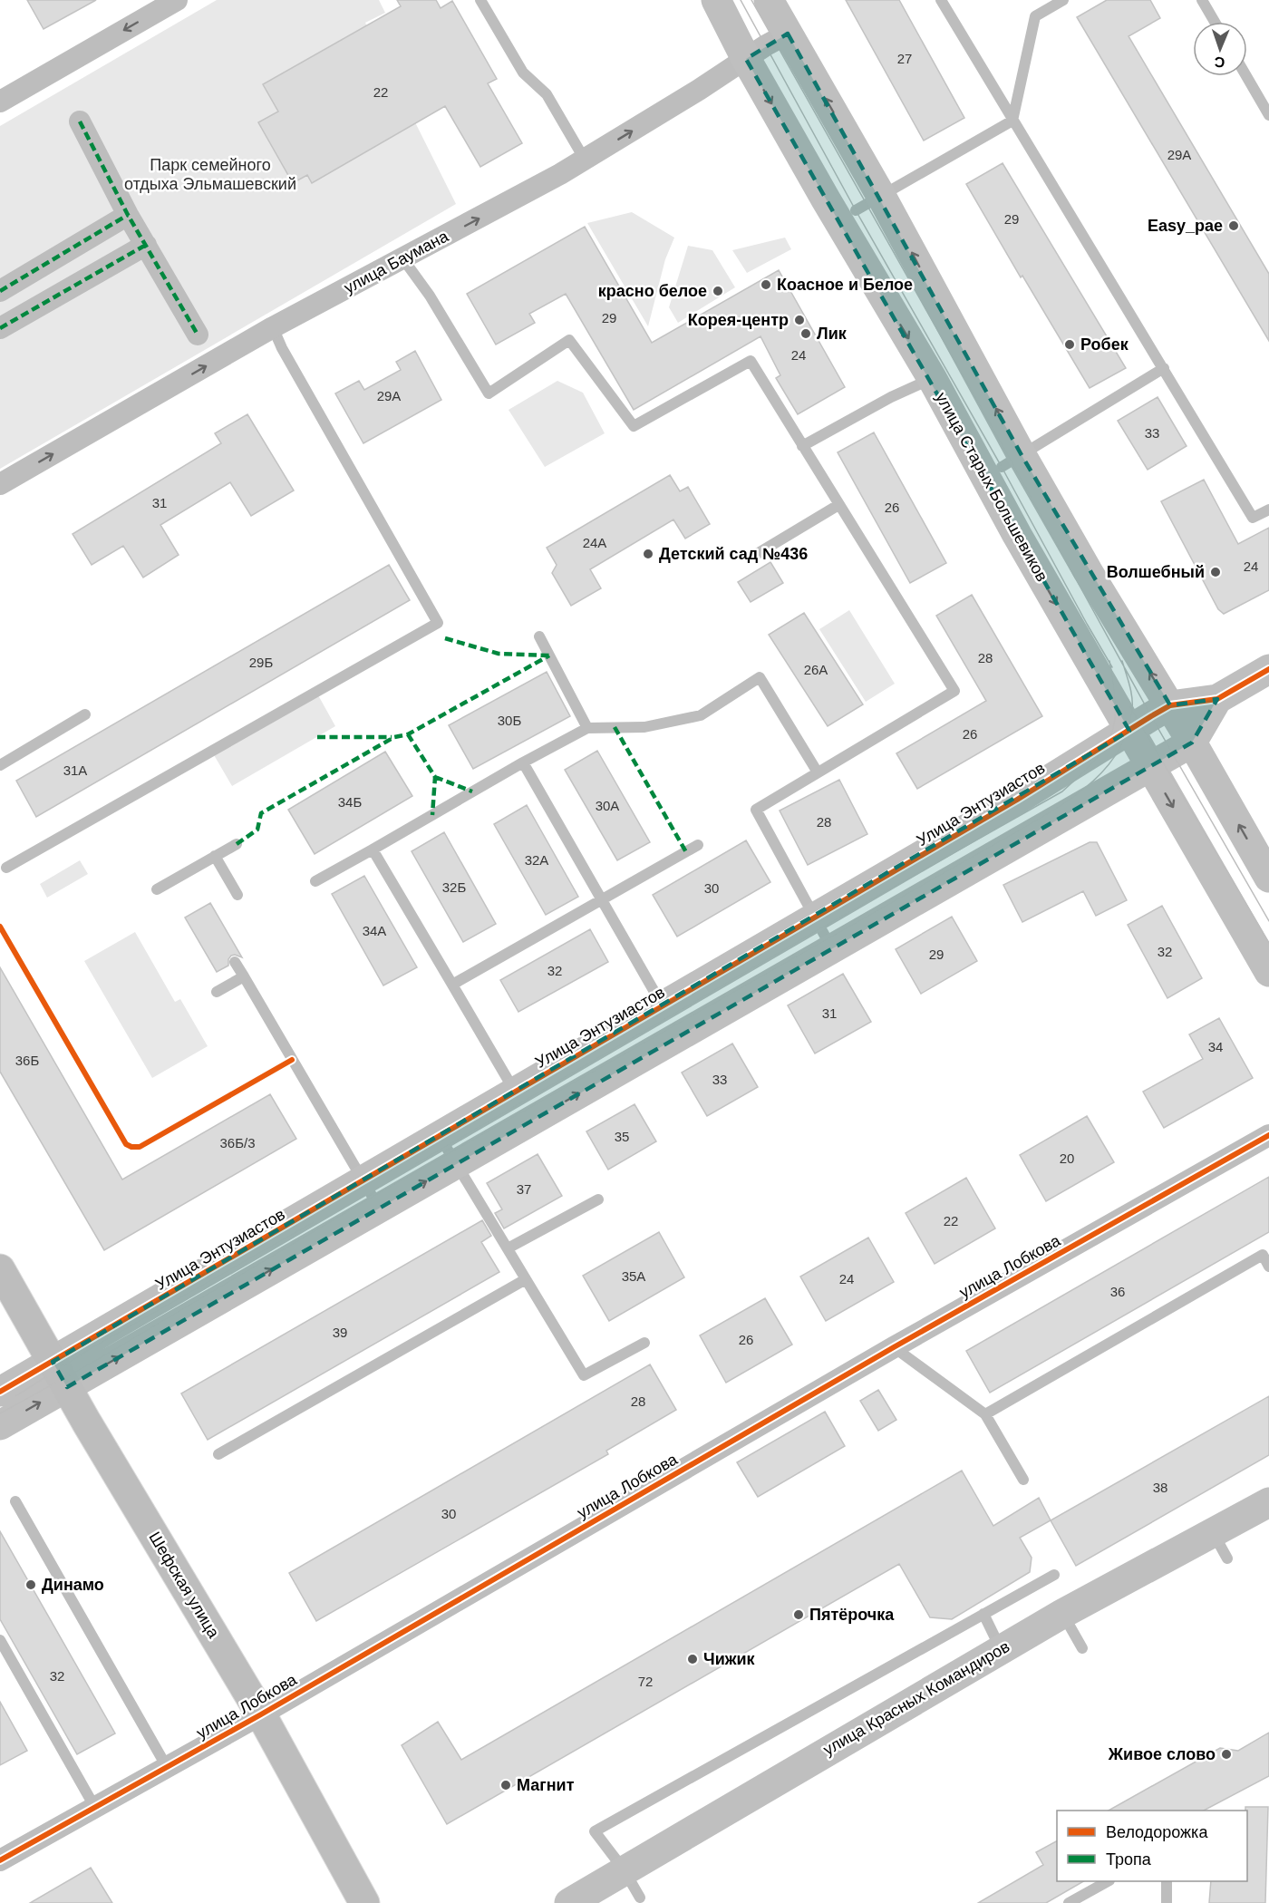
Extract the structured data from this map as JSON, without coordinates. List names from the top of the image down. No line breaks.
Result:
{"streets":{"main road":["Шефская улица"],"street":["улица Баумана","улица Старых Большевиков","Улица Энтузиастов","улица Лобкова","улица Красных Командиров"]},"crossings":[["улица Баумана","улица Старых Большевиков"],["улица Старых Большевиков","Улица Энтузиастов"],["Улица Энтузиастов","Шефская улица"],["улица Лобкова","Шефская улица"]],"parks":["Парк семейного отдыха Эльмашевский"],"places":["Easy_pae","Коасное и Белое","красно белое","Корея-центр","Лик","Робек","Детский сад №436","Волшебный","Динамо","Пятёрочка","Чижик","Живое слово","Магнит"],"house_numbers":["27","22","29А","29","29","24","29А","33","31","26","24А","24","28","29Б","26А","30Б","26","31А","34Б","30А","28","32А","32Б","30","34А","32","29","32","31","34","36Б","33","35","36Б/3","20","37","22","35А","24","36","39","26","28","38","30","32","72"],"legend":["Велодорожка","Тропа"],"north":"bottom"}
